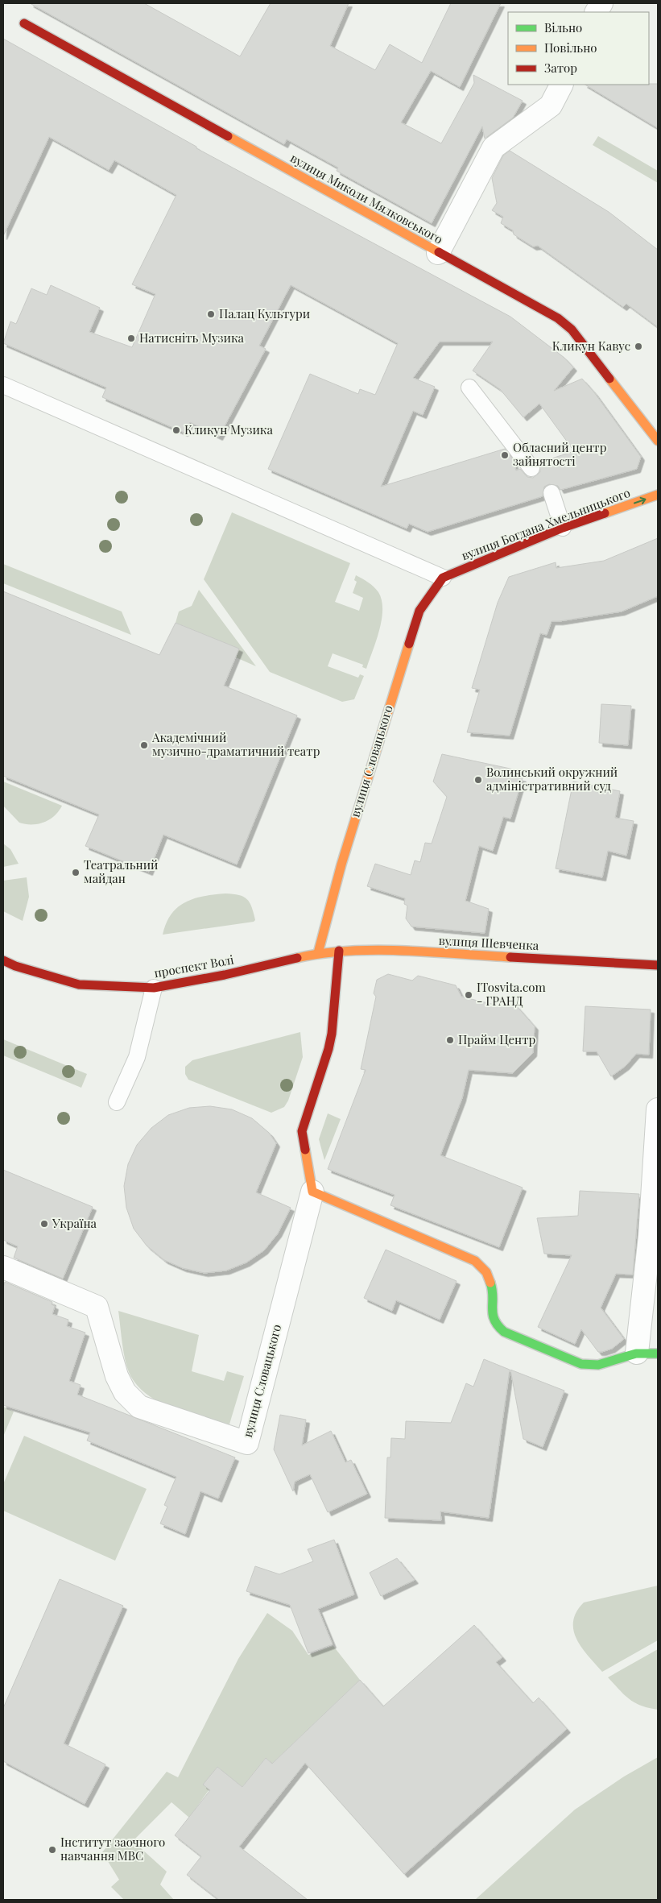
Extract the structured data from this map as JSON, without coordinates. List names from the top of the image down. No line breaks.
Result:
{"streets":{"street":["вулиця Миколи Мялковського","вулиця Богдана Хмельницького","вулиця Словацького","вулиця Шевченка","проспект Волі"]},"crossings":[["вулиця Богдана Хмельницького","вулиця Словацького"],["вулиця Словацького","вулиця Шевченка"],["вулиця Словацького","проспект Волі"],["вулиця Шевченка","проспект Волі"]],"one_way":["вулиця Богдана Хмельницького"],"places":["Палац Культури","Натисніть Музика","Кликун Кавус","Кликун Музика","Обласний центр зайнятості","Академічний музично-драматичний театр","Волинський окружний адміністративний суд","Театральний майдан","ITosvita.com - ГРАНД","Прайм Центр","Україна","Інститут заочного навчання МВС"],"legend":["Вільно","Повільно","Затор"]}
